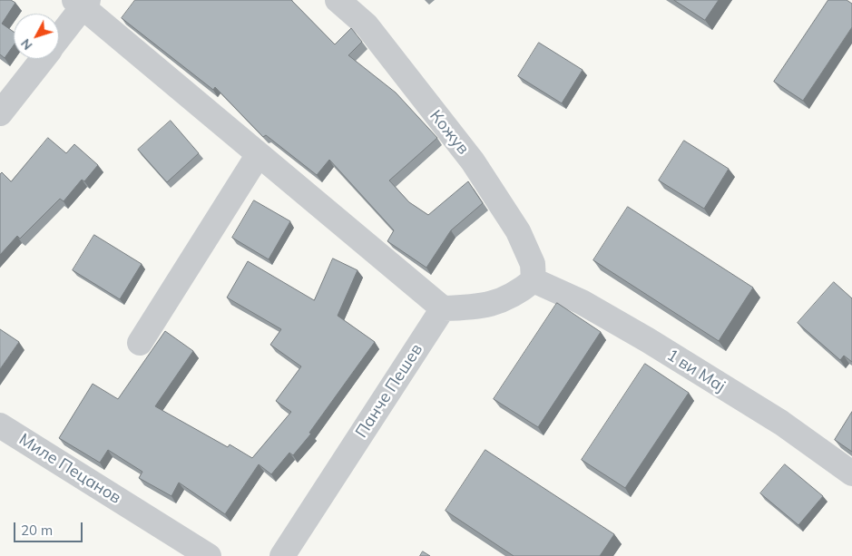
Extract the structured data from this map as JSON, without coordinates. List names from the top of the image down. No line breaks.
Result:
{"streets":{"street":["Кожув","1 ви Мај","Панче Пешев","Миле Пецанов"]},"crossings":[["Кожув","1 ви Мај"]],"scale_bar":"20 m","north":"bottom left"}
